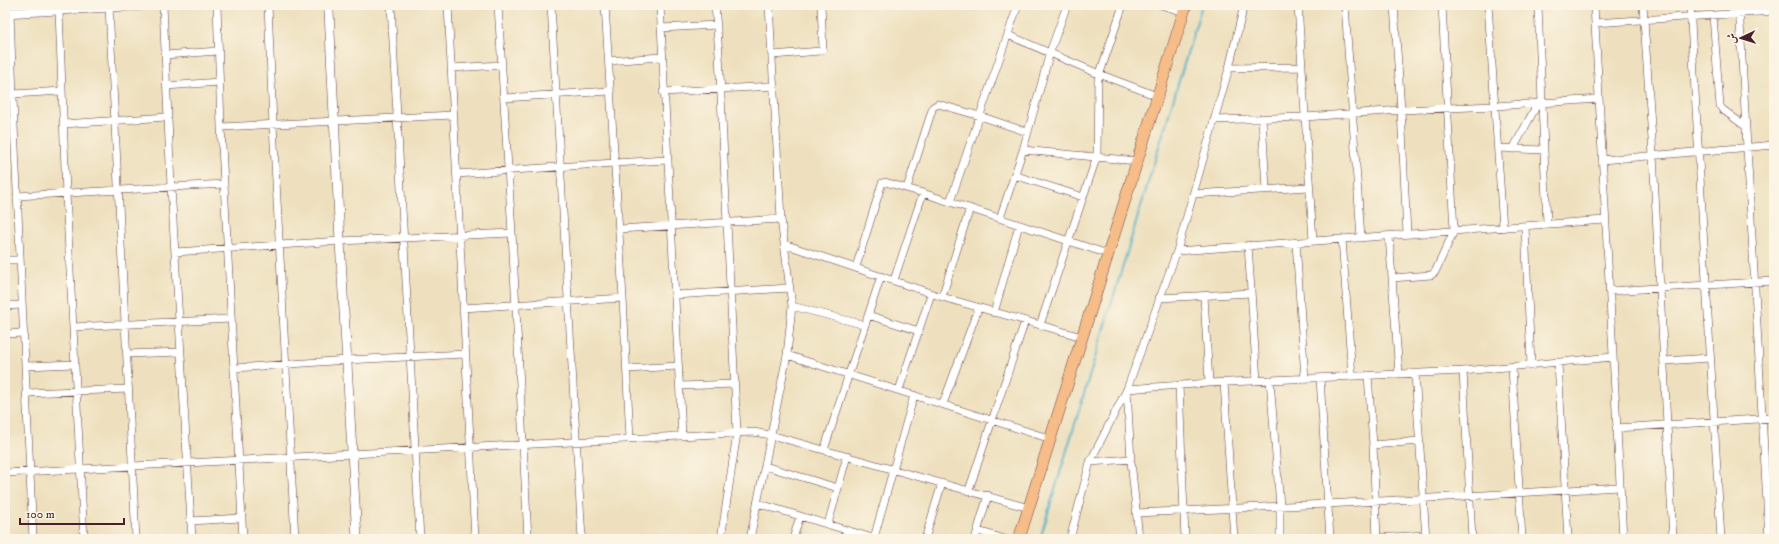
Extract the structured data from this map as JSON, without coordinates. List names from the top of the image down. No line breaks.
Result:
{"scale_bar":"100 m","north":"left"}
